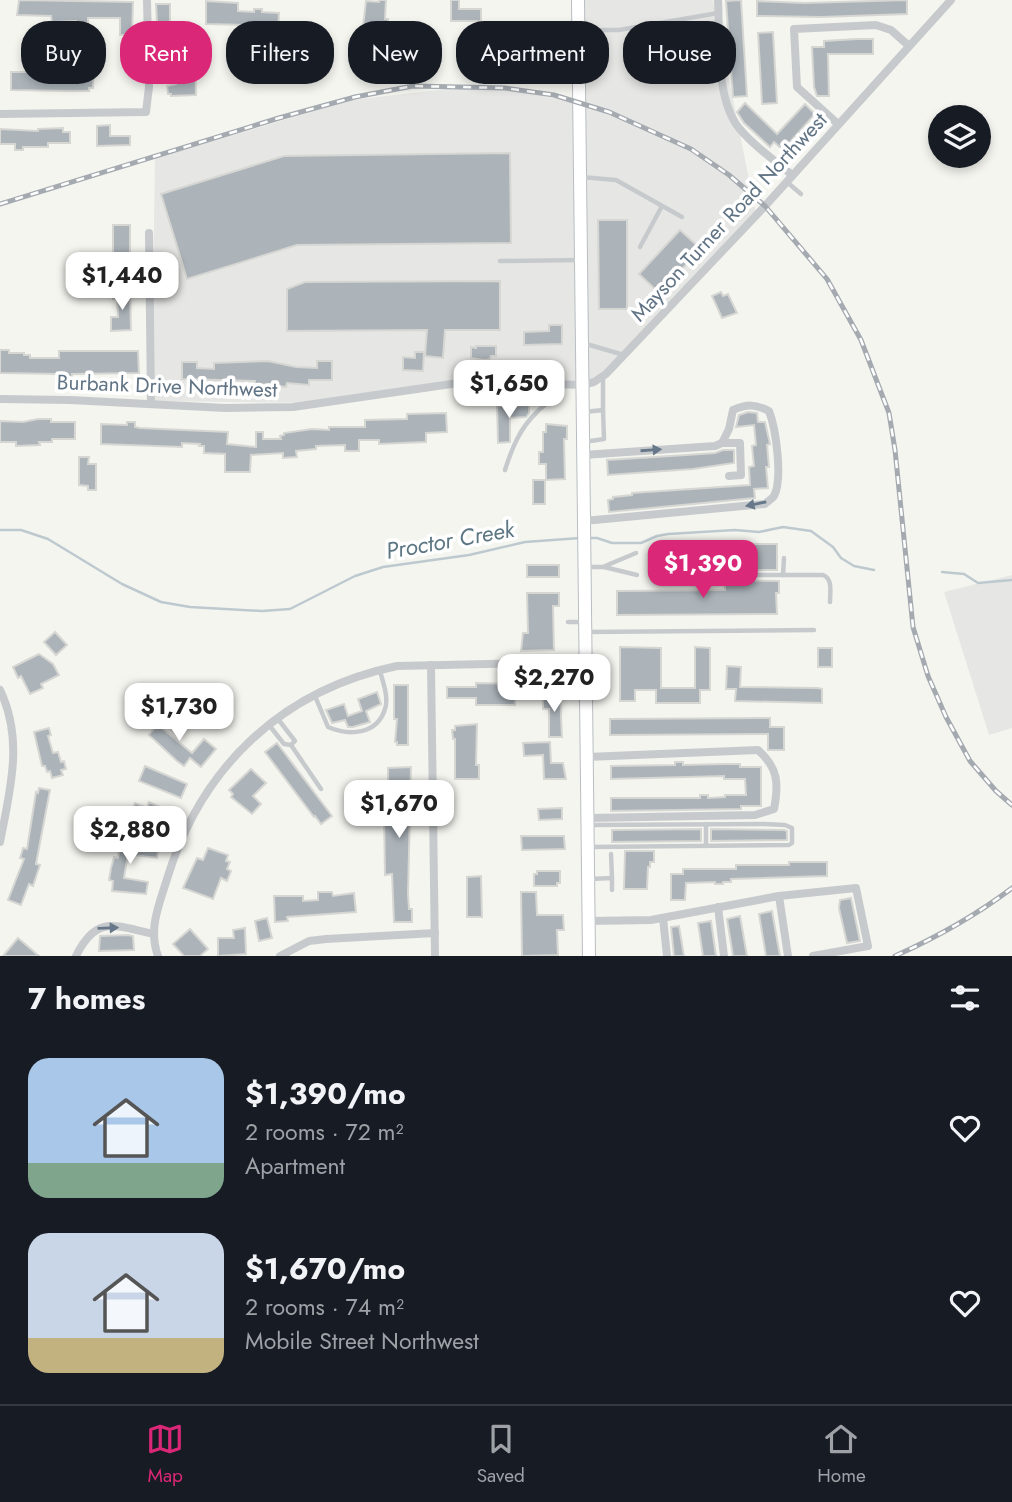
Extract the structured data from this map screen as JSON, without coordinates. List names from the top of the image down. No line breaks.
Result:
{"streets":{"street":["Mayson Turner Road Northwest","Burbank Drive Northwest"]},"crossings":[["Mayson Turner Road Northwest","Burbank Drive Northwest"]],"water":["Proctor Creek"],"page":{"chip":["Buy","Rent","Filters","New","Apartment","House"],"price":["$1,440","$1,650","$1,390","$2,270","$1,730","$1,670","$2,880"],"heading":"7 homes","list":[{"name":"$1,390/mo","note":"2 rooms · 72 m² · Apartment"},{"name":"$1,670/mo","note":"2 rooms · 74 m² · Mobile Street Northwest"}],"tabs":["Map","Saved","Home"]}}
